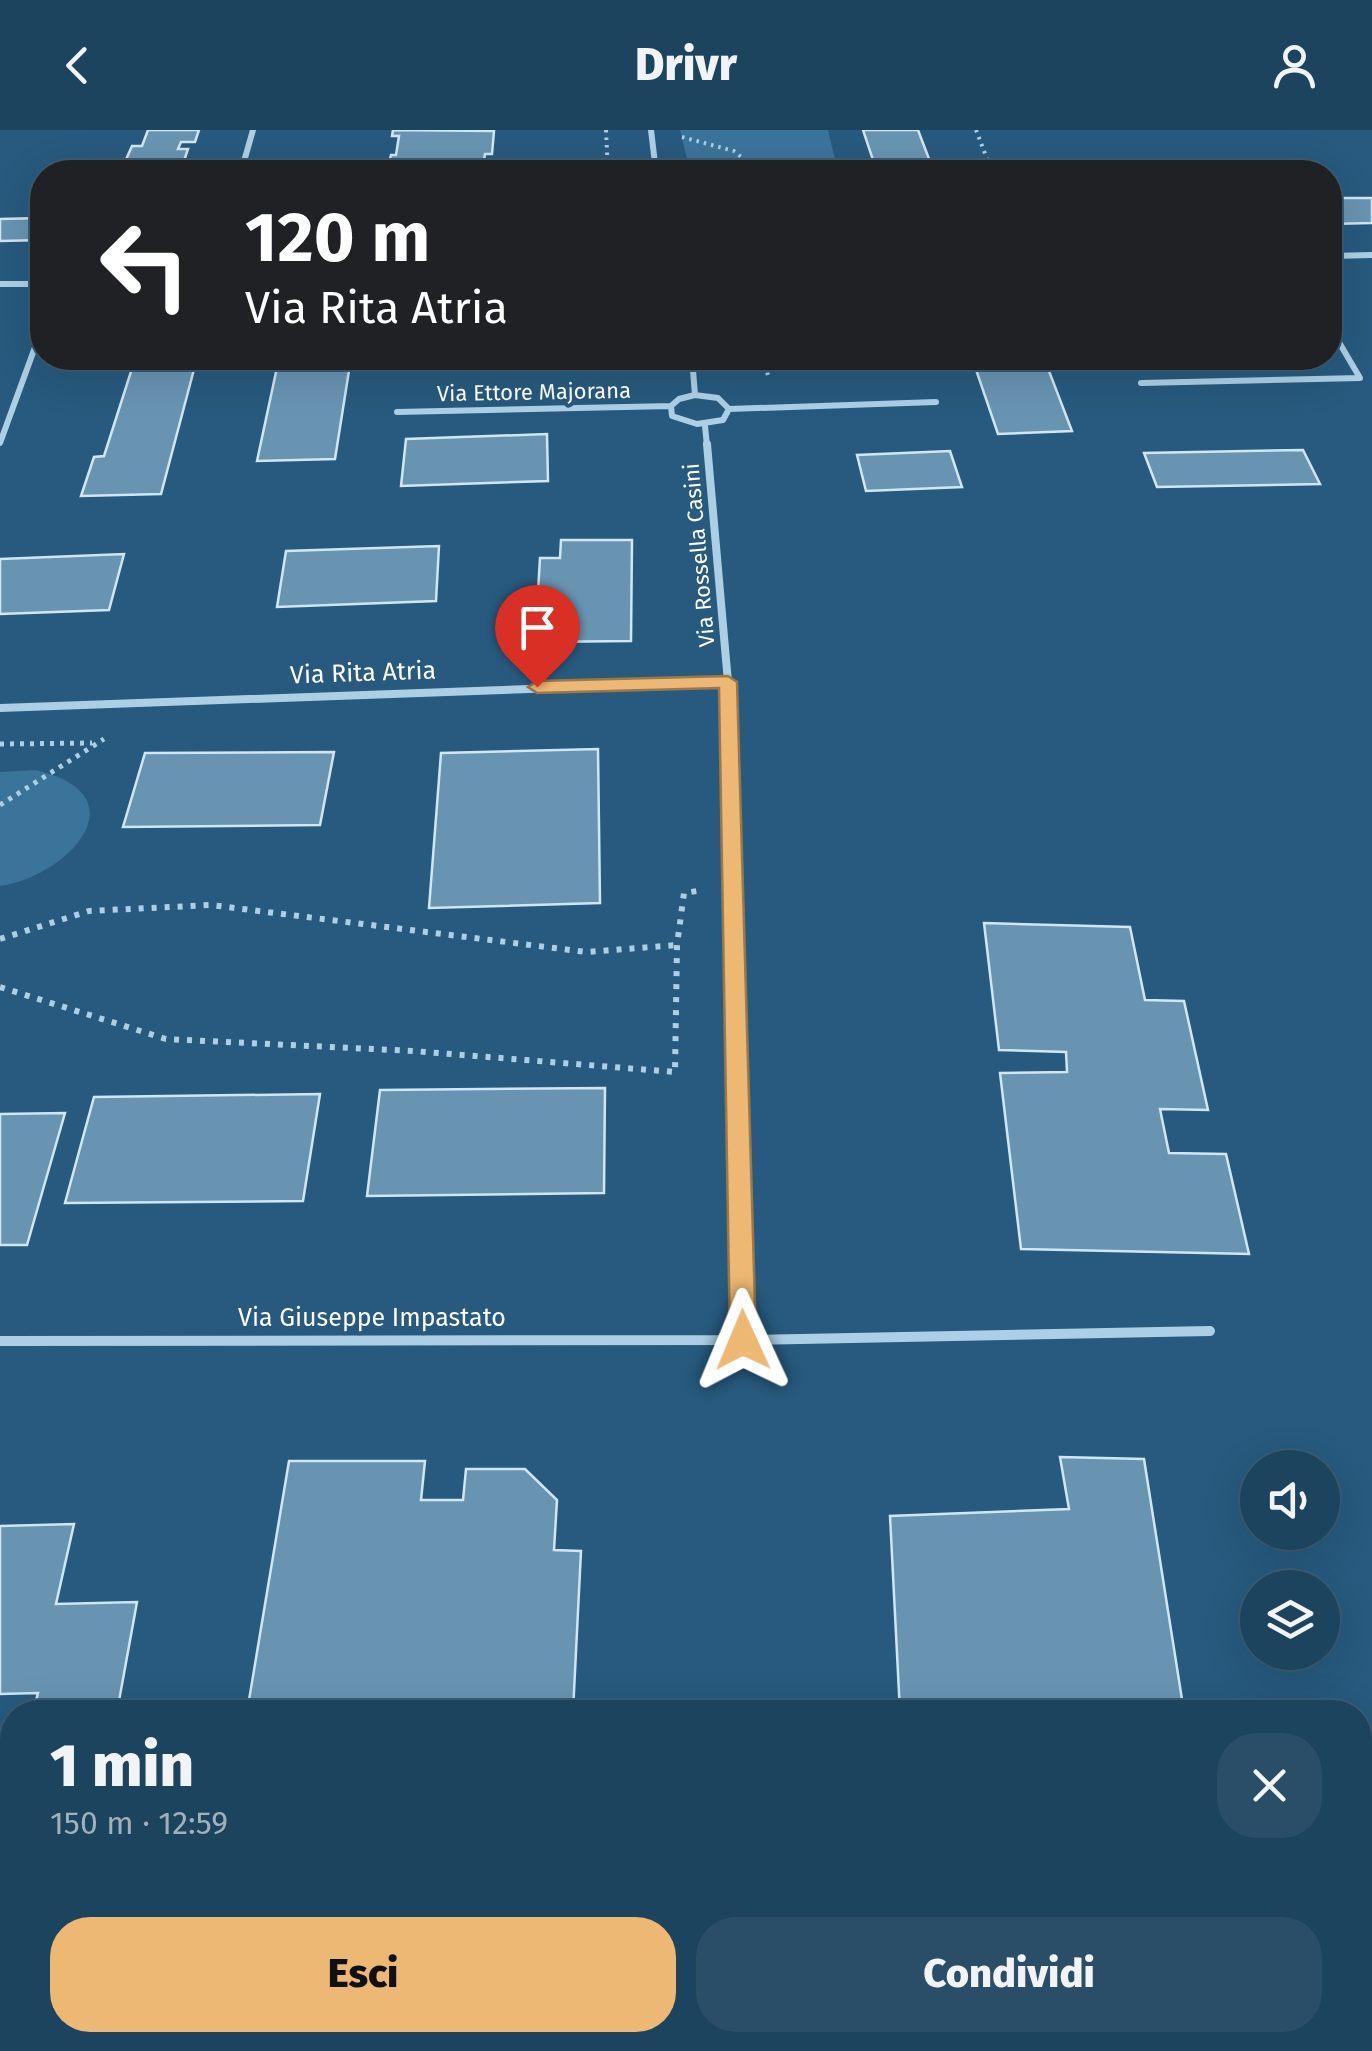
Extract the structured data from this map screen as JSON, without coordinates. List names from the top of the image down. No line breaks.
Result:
{"streets":{"street":["Via Ettore Majorana","Via Rossella Casini","Via Rita Atria","Via Giuseppe Impastato"]},"crossings":[["Via Rossella Casini","Via Rita Atria"]],"page":{"header":"Drivr","turn":["120 m","Via Rita Atria"],"heading":["1 min","150 m · 12:59"],"buttons":["Esci","Condividi"]}}
